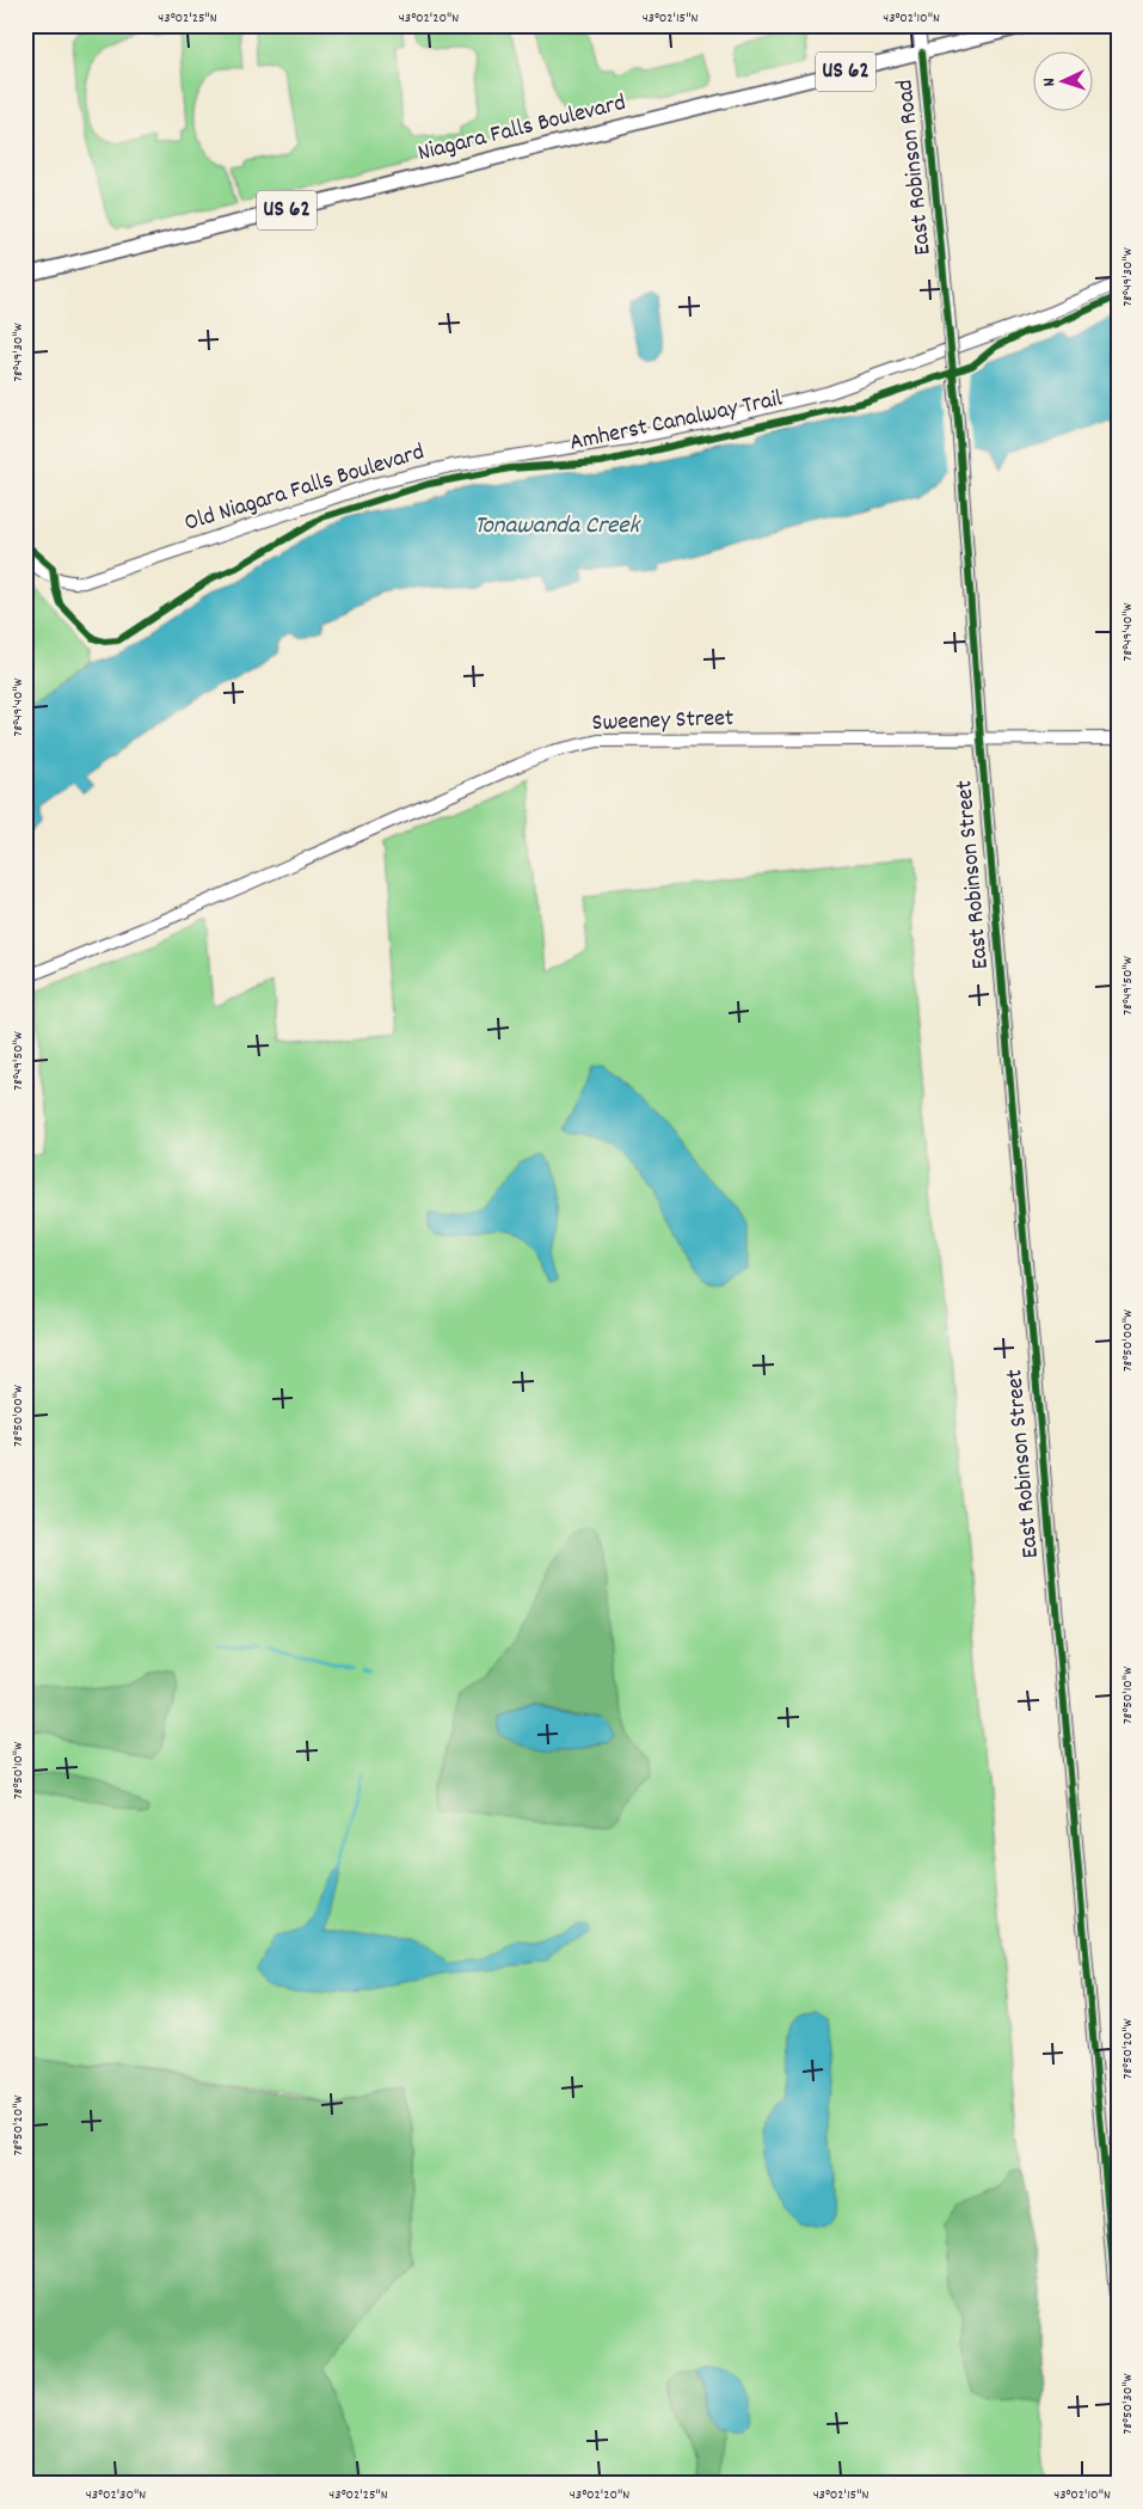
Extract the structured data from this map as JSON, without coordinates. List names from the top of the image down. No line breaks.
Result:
{"streets":{"main road":["US 62","Niagara Falls Boulevard"],"street":["East Robinson Road","Old Niagara Falls Boulevard","Sweeney Street","East Robinson Street"],"cycle path":["Amherst Canalway Trail"]},"crossings":[["Niagara Falls Boulevard","East Robinson Road"],["East Robinson Road","East Robinson Street"],["Sweeney Street","East Robinson Street"]],"water":["Tonawanda Creek"],"north":"left","coordinates":["43°02'25\"N","43°02'20\"N","43°02'15\"N","43°02'10\"N","78°49'30\"W","78°49'40\"W","78°49'50\"W","78°50'00\"W","78°50'10\"W","78°50'20\"W","78°50'30\"W","43°02'30\"N"]}
